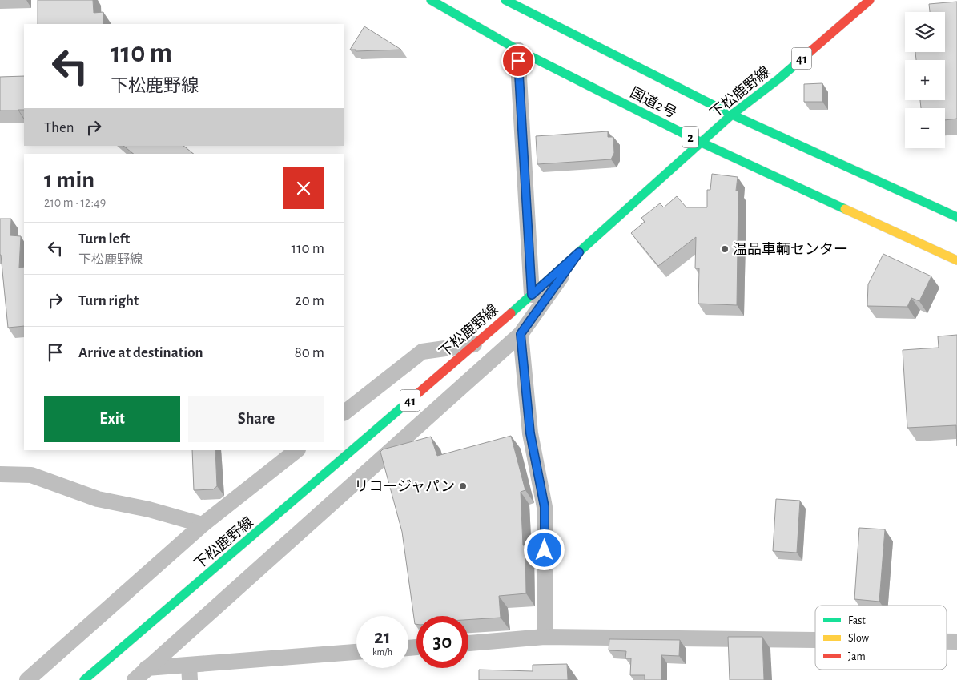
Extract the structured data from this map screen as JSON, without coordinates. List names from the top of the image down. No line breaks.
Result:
{"streets":{"main road":["41","下松鹿野線","国道2号","2"]},"crossings":[["下松鹿野線","国道2号"]],"places":["温品車輌センター","リコージャパン"],"legend":["Fast","Slow","Jam"],"page":{"map_buttons":["+","−"],"turn":["110 m","下松鹿野線"],"then":"Then","heading":["1 min","210 m · 12:49"],"list":[{"name":"Turn left","note":"下松鹿野線","value":"110 m"},{"name":"Turn right","value":"20 m"},{"name":"Arrive at destination","value":"80 m"}],"buttons":["Exit","Share"],"speed":"21 km/h","limit":"30"}}
